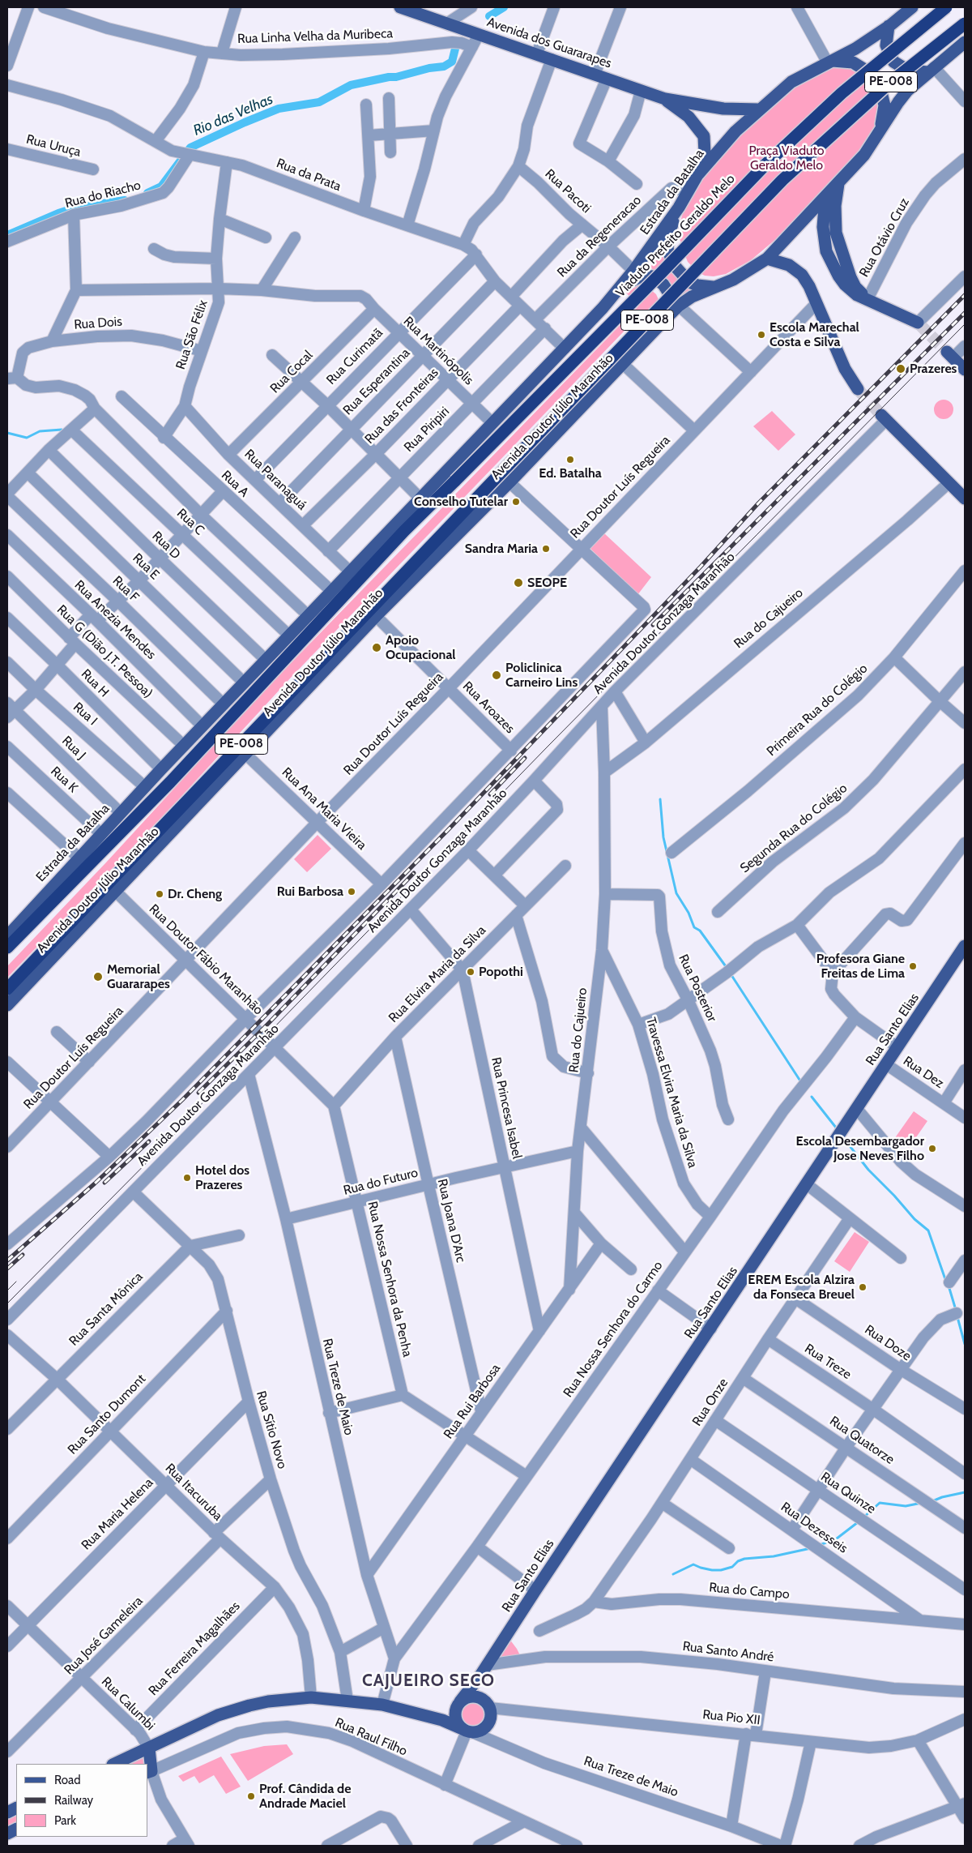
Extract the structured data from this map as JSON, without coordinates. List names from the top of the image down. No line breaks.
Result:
{"streets":{"highway":["PE-008","Viaduto Prefeito Geraldo Melo","Avenida Doutor Júlio Maranhão"],"main road":["Avenida dos Guararapes","Estrada da Batalha","Rua Santo Elias","Rua Calumbi"],"street":["Rua Linha Velha da Muribeca","Rua Uruça","Rua da Prata","Rua Pacoti","Rua do Riacho","Rua da Regeneracao","Rua Otávio Cruz","Rua Dois","Rua São Félix","Rua Martinópolis","Rua Curimatã","Rua Cocal","Rua Esperantina","Rua das Fronteiras","Rua Piripiri","Rua Paranaguá","Rua A","Rua Doutor Luís Regueira","Rua C","Rua D","Rua E","Rua F","Rua do Cajueiro","Rua Anezia Mendes","Avenida Doutor Gonzaga Maranhão","Rua G (Dião J.T. Pessoa)","Rua H","Rua Aroazes","Primeira Rua do Colégio","Rua I","Rua J","Rua K","Rua Ana Maria Vieira","Segunda Rua do Colégio","Rua Doutor Fábio Maranhão","Rua Elvira Maria da Silva","Rua Posterior","Rua Dez","Travessa Elvira Maria da Silva","Rua Princesa Isabel","Rua do Futuro","Rua Joana D'Arc","Rua Nossa Senhora da Penha","Rua Santa Mônica","Rua Nossa Senhora do Carmo","Rua Doze","Rua Treze","Rua Treze de Maio","Rua Rui Barbosa","Rua Onze","Rua Santo Dumont","Rua Sítio Novo","Rua Quatorze","Rua Itacuruba","Rua Quinze","Rua Maria Helena","Rua Dezesseis","Rua do Campo","Rua José Gameleira","Rua Ferreira Magalhães","Rua Santo André","Rua Pio XII","Rua Raul Filho"]},"crossings":[["Avenida dos Guararapes","Estrada da Batalha"],["Rua da Prata","Rua do Riacho"],["Rua da Prata","Rua da Regeneracao"],["Rua da Prata","Rua São Félix"],["Rua da Prata","Rua Curimatã"],["Rua da Prata","Rua Esperantina"],["Rua da Prata","Rua das Fronteiras"],["Rua da Prata","Rua Piripiri"],["Rua Pacoti","Estrada da Batalha"],["Rua Pacoti","Rua da Regeneracao"],["Estrada da Batalha","Rua da Regeneracao"],["Estrada da Batalha","Rua H"],["Estrada da Batalha","Rua I"],["Estrada da Batalha","Rua J"],["Estrada da Batalha","Rua K"],["Viaduto Prefeito Geraldo Melo","Avenida Doutor Júlio Maranhão"],["Rua Dois","Rua São Félix"],["Rua São Félix","Rua Paranaguá"],["Rua São Félix","Rua A"],["Rua Martinópolis","Rua Curimatã"],["Rua Martinópolis","Rua Cocal"],["Rua Martinópolis","Rua Esperantina"],["Rua Martinópolis","Rua das Fronteiras"],["Rua Martinópolis","Rua Piripiri"],["Rua Curimatã","Rua Paranaguá"],["Rua Cocal","Rua Paranaguá"],["Rua Esperantina","Rua Paranaguá"],["Rua das Fronteiras","Rua Paranaguá"],["Avenida Doutor Júlio Maranhão","Rua Aroazes"],["Avenida Doutor Júlio Maranhão","Rua Ana Maria Vieira"],["Avenida Doutor Júlio Maranhão","Rua Doutor Fábio Maranhão"],["Rua Piripiri","Rua Paranaguá"],["Rua Doutor Luís Regueira","Avenida Doutor Gonzaga Maranhão"],["Rua Doutor Luís Regueira","Rua Aroazes"],["Rua Doutor Luís Regueira","Rua Ana Maria Vieira"],["Rua Doutor Luís Regueira","Rua Doutor Fábio Maranhão"],["Rua do Cajueiro","Avenida Doutor Gonzaga Maranhão"],["Rua do Cajueiro","Rua Posterior"],["Rua do Cajueiro","Travessa Elvira Maria da Silva"],["Rua do Cajueiro","Rua do Futuro"],["Rua do Cajueiro","Rua Rui Barbosa"],["Avenida Doutor Gonzaga Maranhão","Rua Aroazes"],["Avenida Doutor Gonzaga Maranhão","Rua Ana Maria Vieira"],["Avenida Doutor Gonzaga Maranhão","Rua Doutor Fábio Maranhão"],["Avenida Doutor Gonzaga Maranhão","Rua Princesa Isabel"],["Avenida Doutor Gonzaga Maranhão","Rua Treze de Maio"],["Avenida Doutor Gonzaga Maranhão","Rua Sítio Novo"],["Rua Elvira Maria da Silva","Rua Princesa Isabel"],["Rua Elvira Maria da Silva","Rua Joana D'Arc"],["Rua Elvira Maria da Silva","Rua Nossa Senhora da Penha"],["Rua Santo Elias","Rua Dez"],["Rua Santo Elias","Rua Treze de Maio"],["Rua Santo Elias","Rua Santo André"],["Rua Santo Elias","Rua Pio XII"],["Travessa Elvira Maria da Silva","Rua Nossa Senhora do Carmo"],["Rua Princesa Isabel","Rua do Futuro"],["Rua Princesa Isabel","Rua Rui Barbosa"],["Rua do Futuro","Rua Joana D'Arc"],["Rua do Futuro","Rua Nossa Senhora da Penha"],["Rua do Futuro","Rua Treze de Maio"],["Rua Joana D'Arc","Rua Rui Barbosa"],["Rua Santa Mônica","Rua Sítio Novo"],["Rua Santa Mônica","Rua Itacuruba"],["Rua Nossa Senhora do Carmo","Rua Treze de Maio"],["Rua Doze","Rua Onze"],["Rua Treze","Rua Onze"],["Rua Treze de Maio","Rua Rui Barbosa"],["Rua Treze de Maio","Rua Pio XII"],["Rua Onze","Rua Quatorze"],["Rua Onze","Rua Quinze"],["Rua Onze","Rua Dezesseis"],["Rua Onze","Rua do Campo"],["Rua Santo Dumont","Rua Sítio Novo"],["Rua Santo Dumont","Rua Itacuruba"],["Rua Sítio Novo","Rua Maria Helena"],["Rua Sítio Novo","Rua José Gameleira"],["Rua Itacuruba","Rua Maria Helena"],["Rua Itacuruba","Rua José Gameleira"],["Rua Itacuruba","Rua Ferreira Magalhães"],["Rua Maria Helena","Rua Calumbi"],["Rua Dezesseis","Rua do Campo"],["Rua José Gameleira","Rua Calumbi"],["Rua Ferreira Magalhães","Rua Calumbi"],["Rua Calumbi","Rua Raul Filho"]],"districts":["CAJUEIRO SECO"],"water":["Rio das Velhas"],"parks":["Praça Viaduto Geraldo Melo"],"places":["Escola Marechal Costa e Silva","Prazeres","Ed. Batalha","Conselho Tutelar","Sandra Maria","SEOPE","Apoio Ocupacional","Policlinica Carneiro Lins","Rui Barbosa","Dr. Cheng","Profesora Giane Freitas de Lima","Popothi","Memorial Guararapes","Escola Desembargador Jose Neves Filho","Hotel dos Prazeres","EREM Escola Alzira da Fonseca Breuel","Prof. Cândida de Andrade Maciel"],"legend":["Road","Railway","Park"]}
